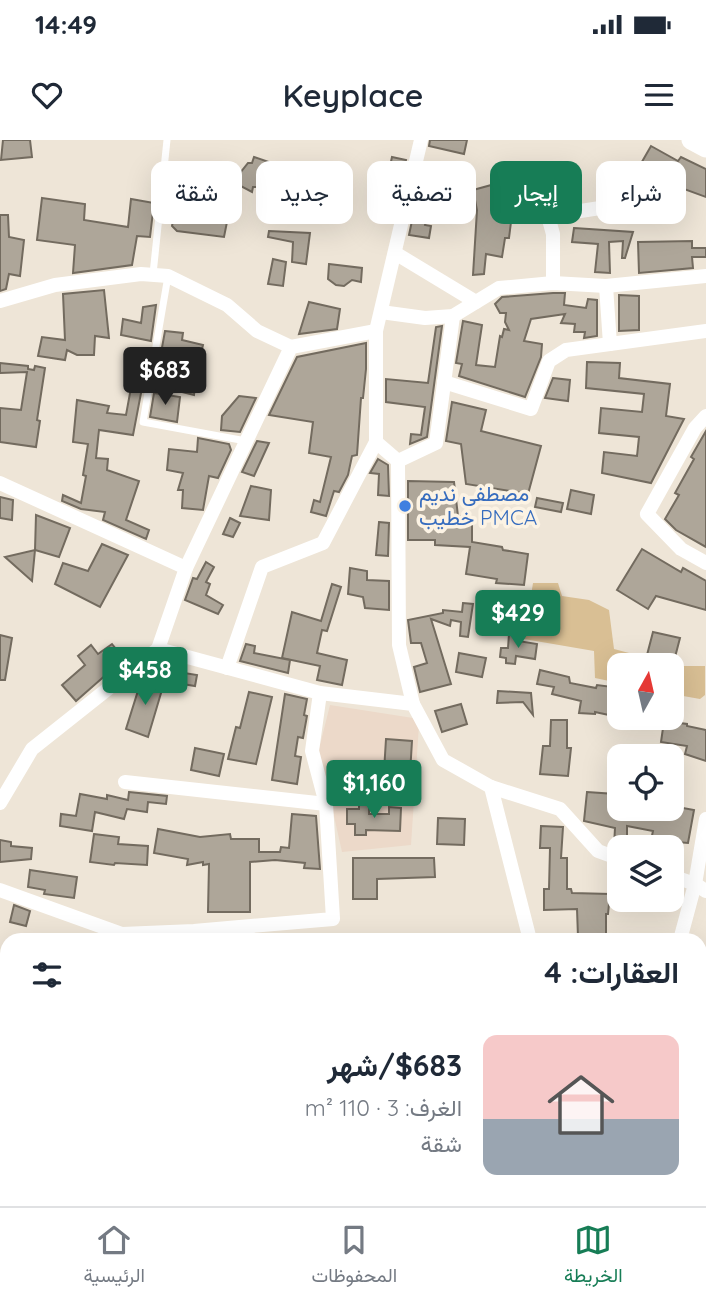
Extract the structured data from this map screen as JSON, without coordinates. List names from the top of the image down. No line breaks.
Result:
{"places":["مصطفى نديم خطيب PMCA"],"north":"top","page":{"status":"14:49","header":"Keyplace","chip":["شراء","إيجار","تصفية","جديد","شقة"],"price":["$683","$429","$458","$1,160"],"heading":"العقارات: 4","list":[{"name":"$683/شهر","note":"الغرف: 3 · 110 m² · شقة"}],"tabs":["الخريطة","المحفوظات","الرئيسية"]}}
